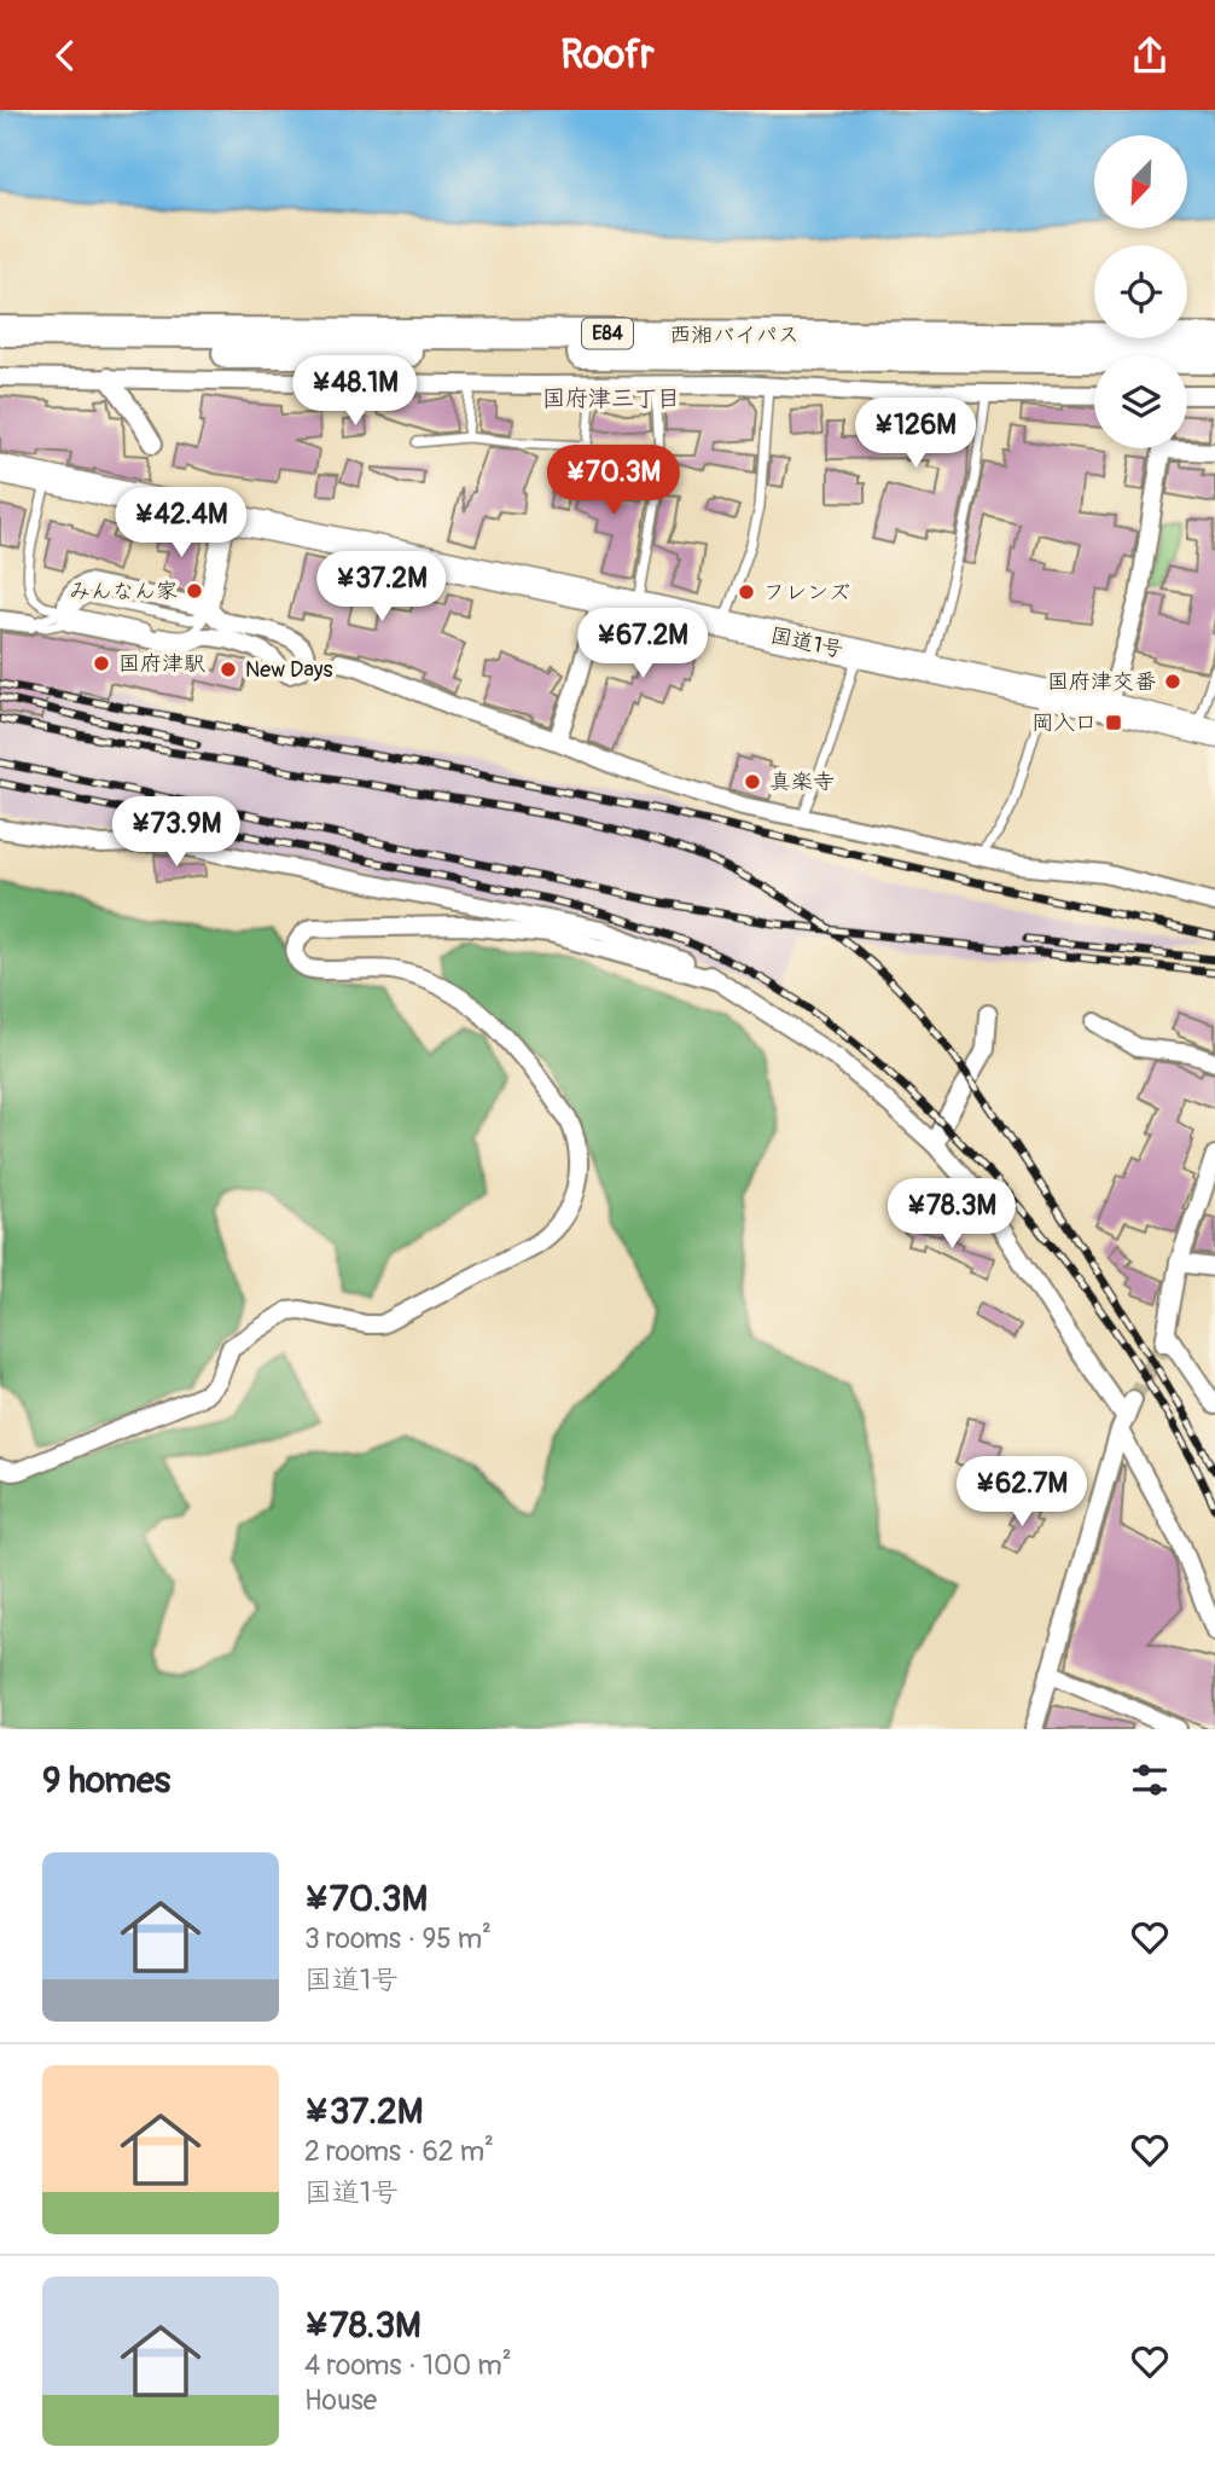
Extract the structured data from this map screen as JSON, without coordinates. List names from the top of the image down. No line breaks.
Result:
{"streets":{"highway":["E84","西湘バイパス","国道1号"]},"districts":["国府津三丁目"],"places":{"other":["みんなん家","フレンズ","国府津駅","New Days","国府津交番","真楽寺"],"transit":["岡入口"]},"north":"bottom left","page":{"header":"Roofr","price":["¥48.1M","¥126M","¥70.3M","¥42.4M","¥37.2M","¥67.2M","¥73.9M","¥78.3M","¥62.7M"],"heading":"9 homes","list":[{"name":"¥70.3M","note":"3 rooms · 95 m² · 国道1号"},{"name":"¥37.2M","note":"2 rooms · 62 m² · 国道1号"},{"name":"¥78.3M","note":"4 rooms · 100 m² · House"}]}}
